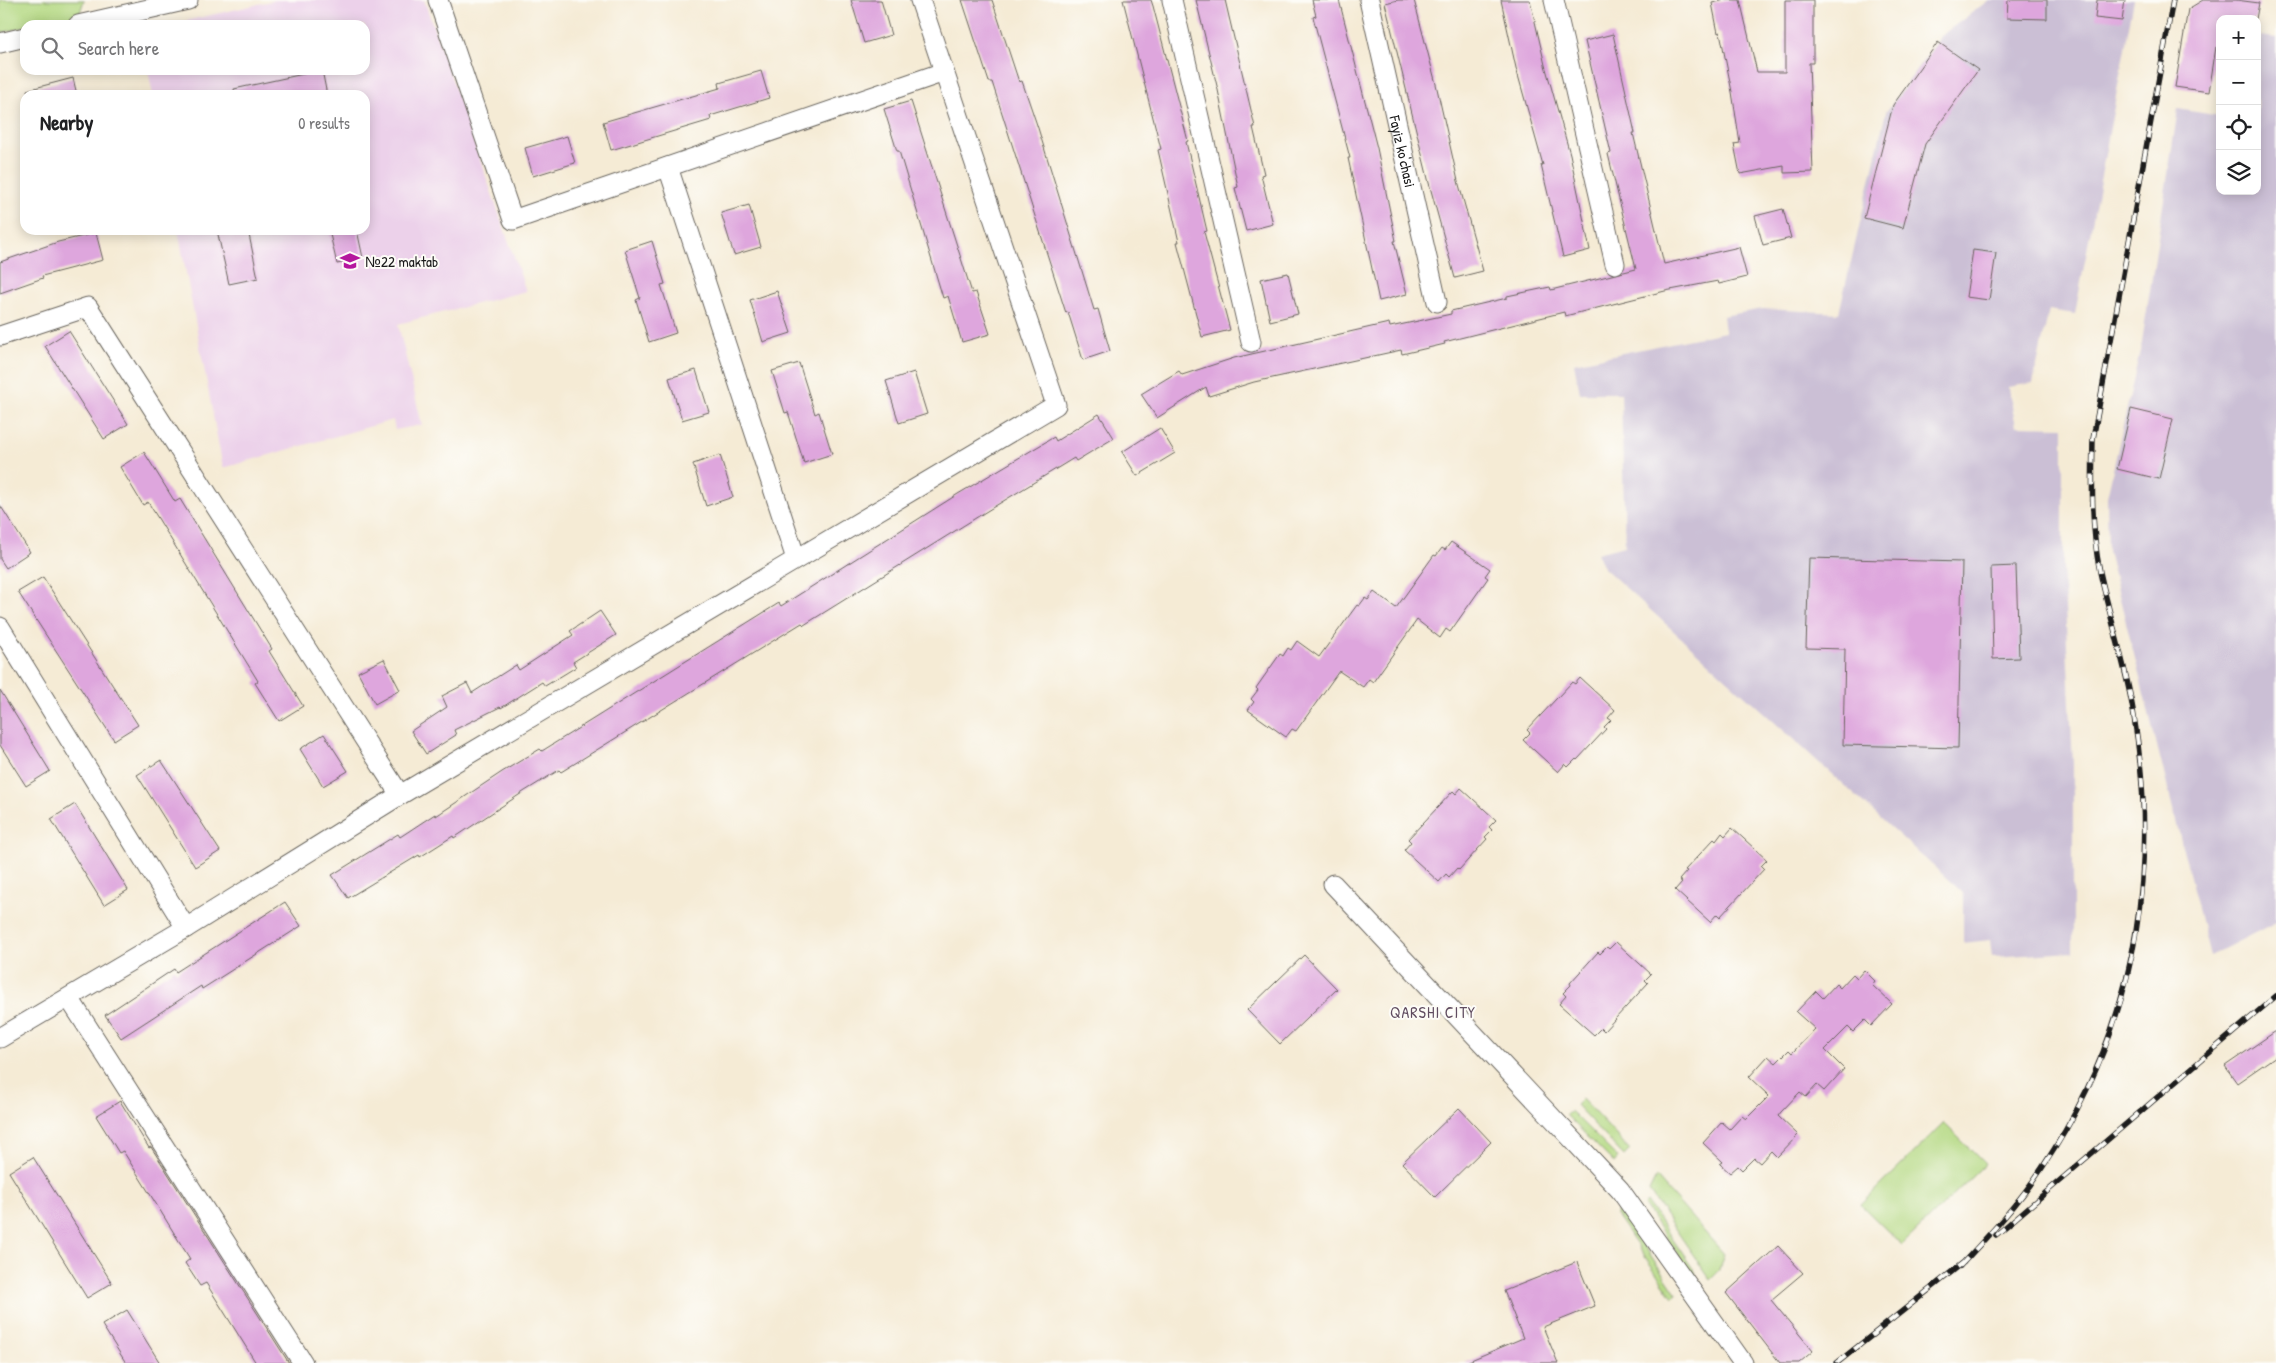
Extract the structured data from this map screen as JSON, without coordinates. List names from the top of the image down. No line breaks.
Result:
{"streets":{"street":["Fayiz ko'chasi"]},"districts":["QARSHI CITY"],"places":{"school or university":["№22 maktab"]},"page":{"map_buttons":["+","−"],"search":"Search here","heading":["Nearby","0 results"]}}
